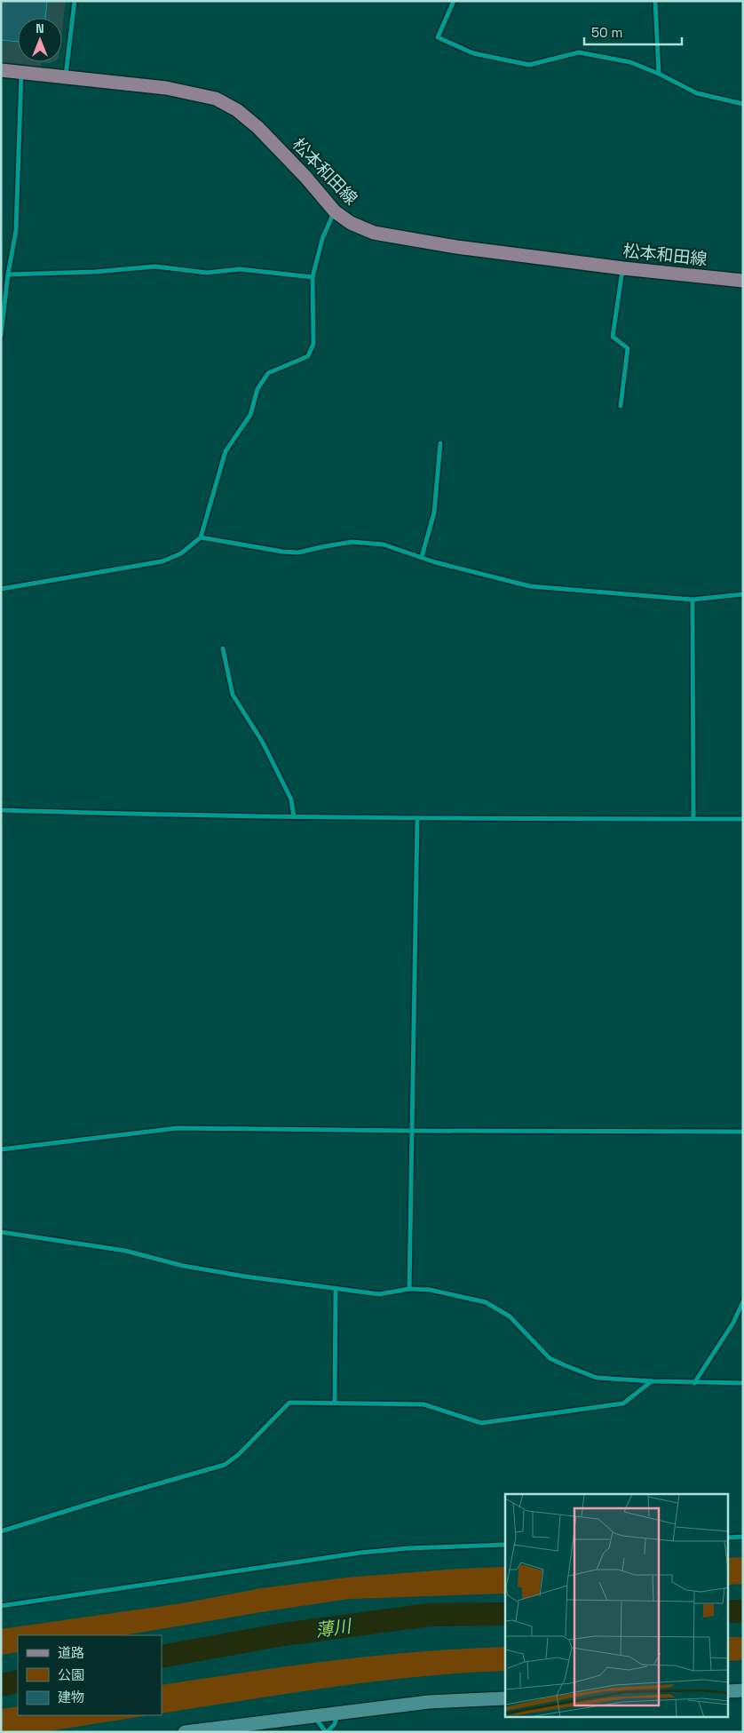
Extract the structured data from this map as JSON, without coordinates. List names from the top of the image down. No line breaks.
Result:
{"streets":{"main road":["松本和田線"]},"water":["薄川"],"legend":["道路","公園","建物"],"scale_bar":"50 m","north":"top"}
